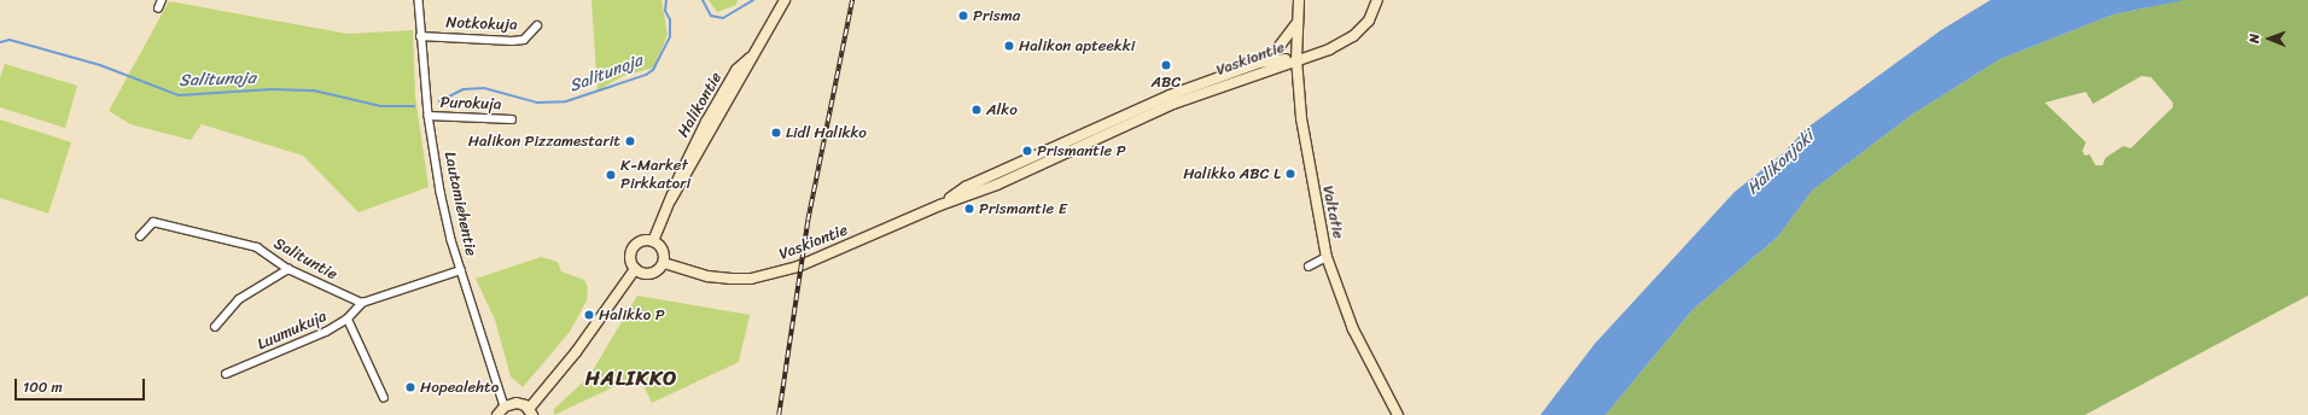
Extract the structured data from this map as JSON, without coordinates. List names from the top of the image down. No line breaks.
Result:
{"streets":{"main road":["Vaskiontie","Halikontie","Valtatie"],"street":["Notkokuja","Purokuja","Lautamiehentie","Salituntie","Luumukuja"]},"crossings":[["Notkokuja","Lautamiehentie"],["Vaskiontie","Halikontie"],["Vaskiontie","Valtatie"],["Purokuja","Lautamiehentie"],["Salituntie","Luumukuja"]],"districts":["HALIKKO"],"water":["Salitunoja","Halikonjoki"],"places":["Prisma","Halikon apteekki","ABC","Alko","Lidl Halikko","Halikon Pizzamestarit","Prismantie P","Halikko ABC L","K-Market Pirkkatori","Prismantie E","Halikko P","Hopealehto"],"scale_bar":"100 m","north":"left"}
